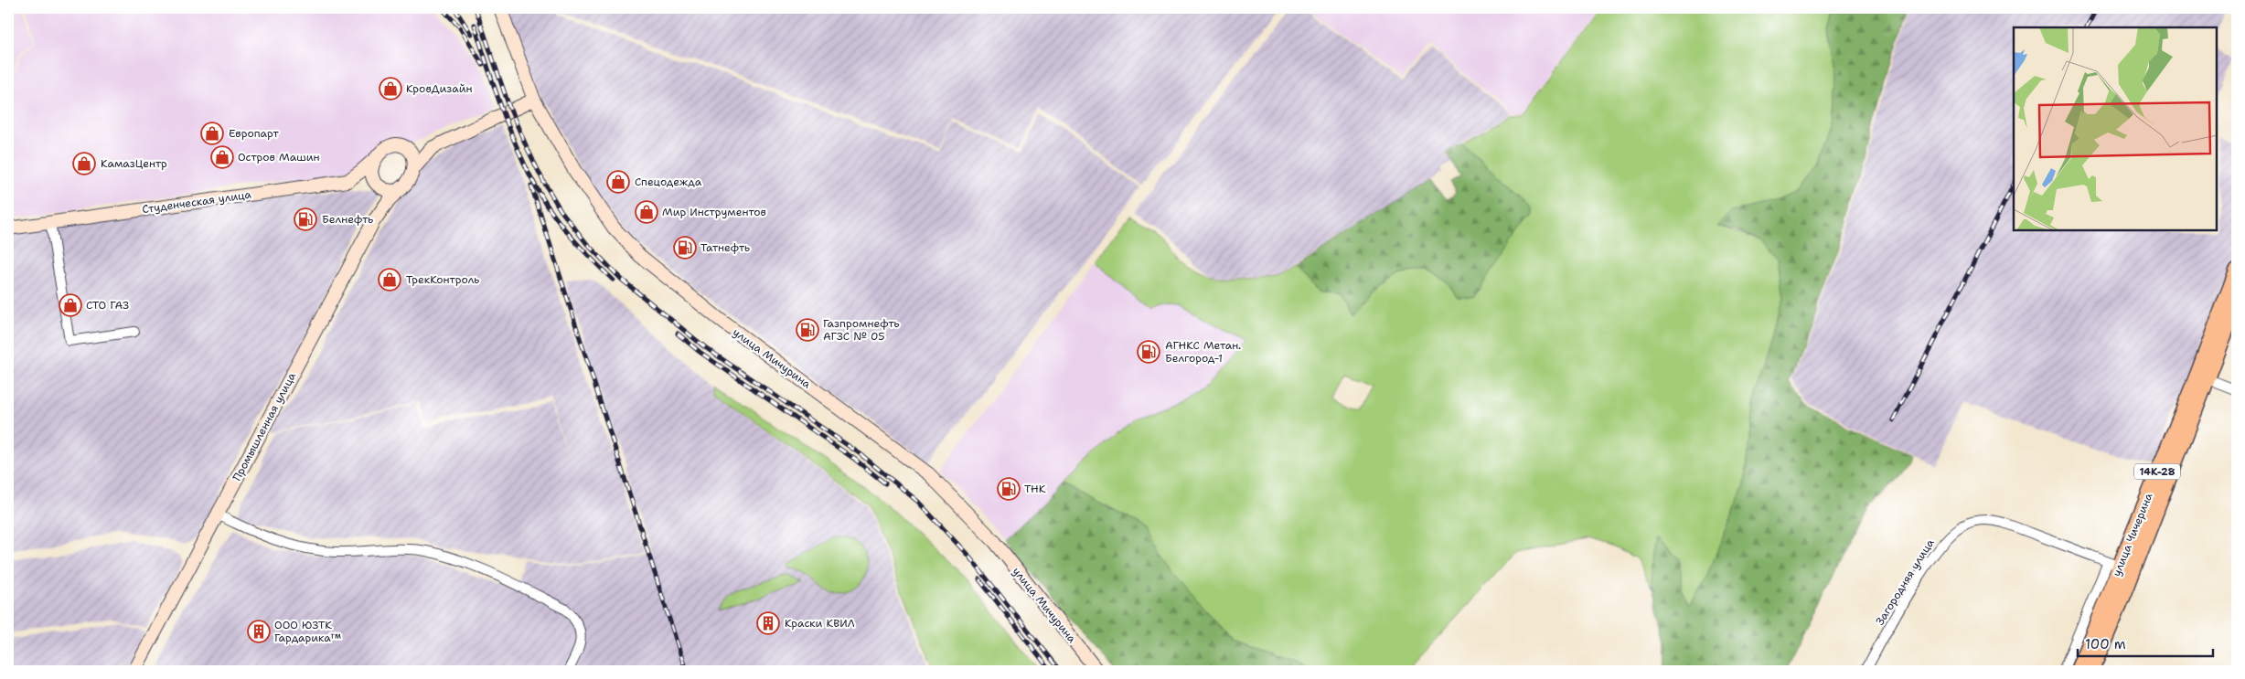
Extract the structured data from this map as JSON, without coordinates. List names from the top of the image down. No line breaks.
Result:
{"streets":{"main road":["Студенческая улица","улица Мичурина","Промышленная улица","14К-28","улица Чичерина"],"street":["Загородняя улица"]},"crossings":[["Студенческая улица","Промышленная улица"],["улица Чичерина","Загородняя улица"]],"places":{"shop":["КровДизайн","Европарт","Остров Машин","КамазЦентр","Спецодежда","Мир Инструментов","ТрекКонтроль","СТО ГАЗ"],"fuel station":["Белнефть","Татнефть","Газпромнефть АГЗС № 05","АГНКС Метан. Белгород-1","ТНК"],"building":["Краски КВИЛ","ООО ЮЗТК Гардарика™"]},"scale_bar":"100 m"}
